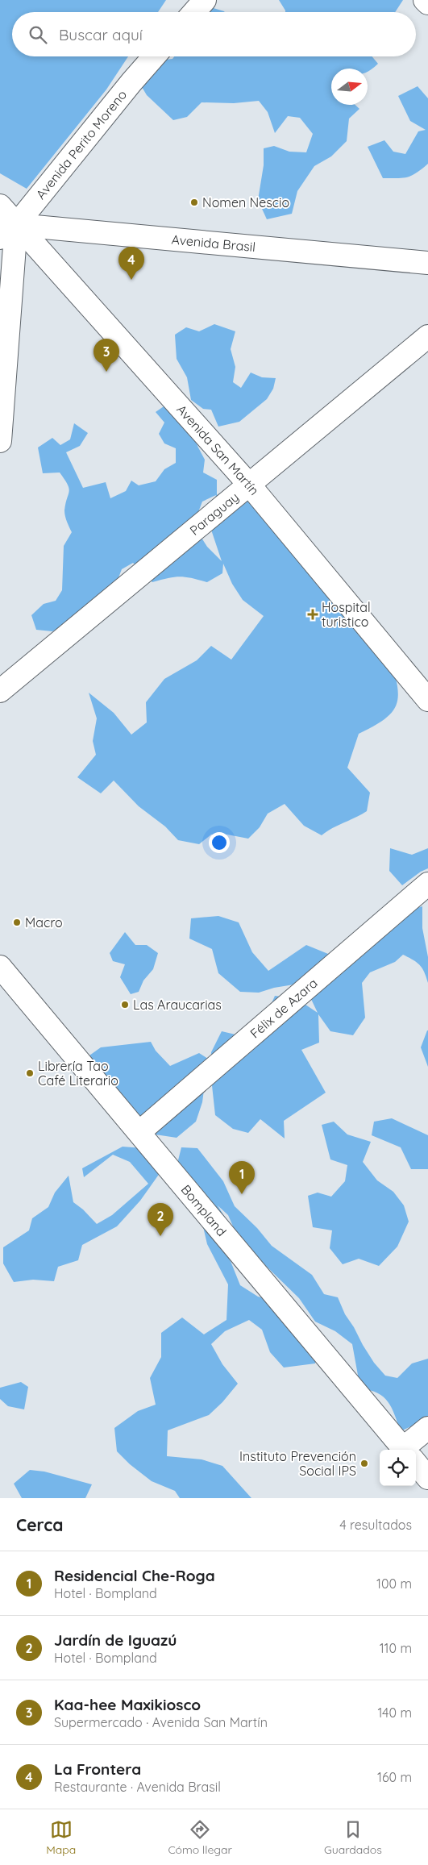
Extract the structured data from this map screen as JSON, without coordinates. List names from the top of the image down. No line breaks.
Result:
{"streets":{"street":["Avenida Perito Moreno","Avenida Brasil","Avenida San Martín","Paraguay","Félix de Azara","Bompland"]},"crossings":[["Avenida Perito Moreno","Avenida Brasil"],["Avenida Perito Moreno","Avenida San Martín"],["Avenida Brasil","Avenida San Martín"],["Avenida San Martín","Paraguay"],["Félix de Azara","Bompland"]],"places":{"other":["Nomen Nescio","Macro","Las Araucarias","Librería Tao Café Literario","Instituto Prevención Social IPS"],"health":["Hospital turistico"]},"north":"right","page":{"search":"Buscar aquí","pins":["4","3","1","2"],"heading":["Cerca","4 resultados"],"list":[{"mark":"1","name":"Residencial Che-Roga","note":"Hotel · Bompland","value":"100 m"},{"mark":"2","name":"Jardín de Iguazú","note":"Hotel · Bompland","value":"110 m"},{"mark":"3","name":"Kaa-hee Maxikiosco","note":"Supermercado · Avenida San Martín","value":"140 m"},{"mark":"4","name":"La Frontera","note":"Restaurante · Avenida Brasil","value":"160 m"}],"nav":["Mapa","Cómo llegar","Guardados"]}}
